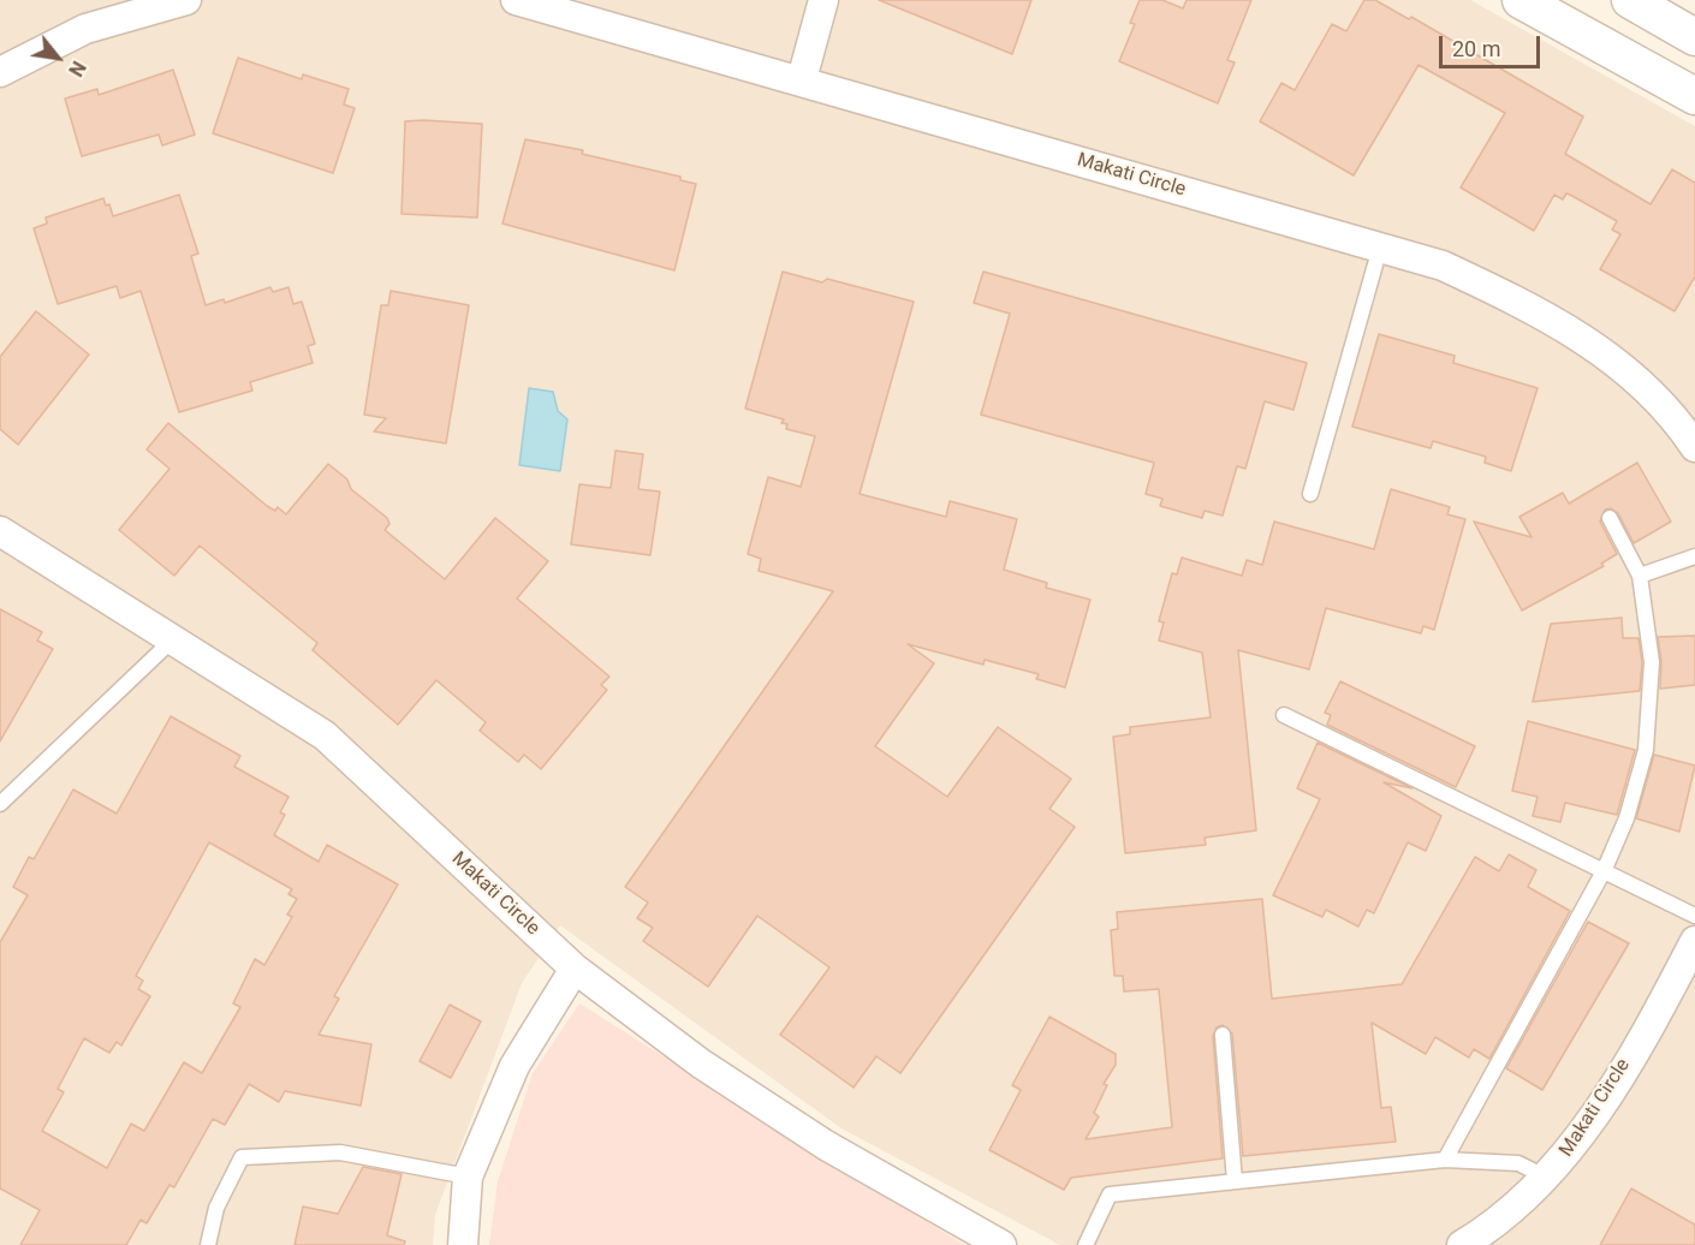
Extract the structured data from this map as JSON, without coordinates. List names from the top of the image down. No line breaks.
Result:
{"streets":{"street":["Makati Circle"]},"scale_bar":"20 m","north":"bottom right"}
